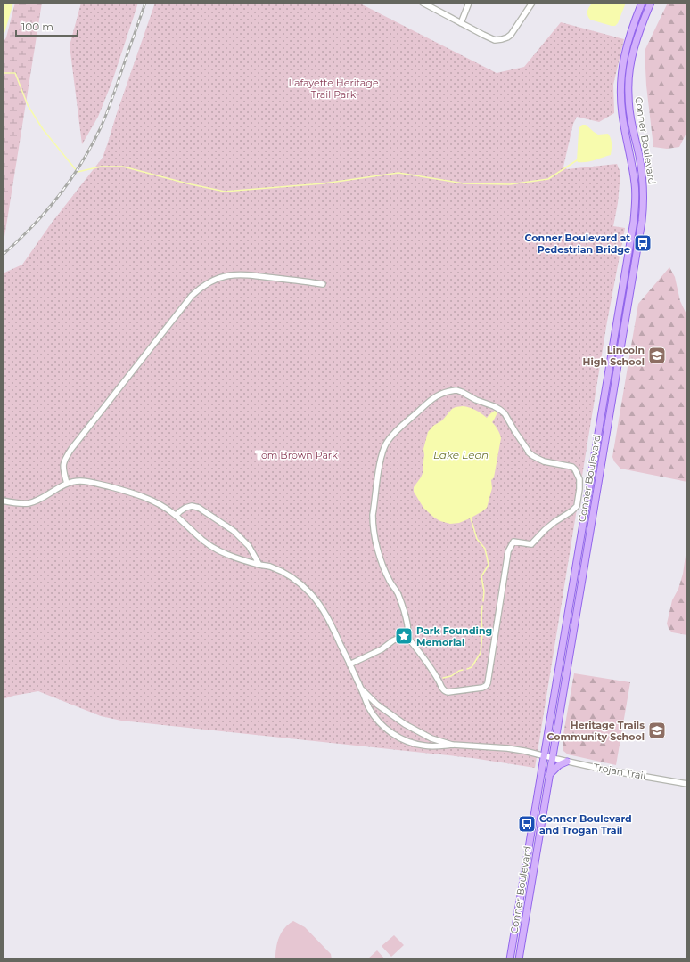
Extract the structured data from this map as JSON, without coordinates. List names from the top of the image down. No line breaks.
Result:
{"streets":{"main road":["Conner Boulevard"],"street":["Trojan Trail"]},"crossings":[["Conner Boulevard","Trojan Trail"]],"water":["Lake Leon"],"parks":["Lafayette Heritage Trail Park","Tom Brown Park"],"places":{"bus stop":["Conner Boulevard at Pedestrian Bridge","Conner Boulevard and Trogan Trail"],"school or university":["Lincoln High School","Heritage Trails Community School"],"place":["Park Founding Memorial"]},"scale_bar":"100 m"}
